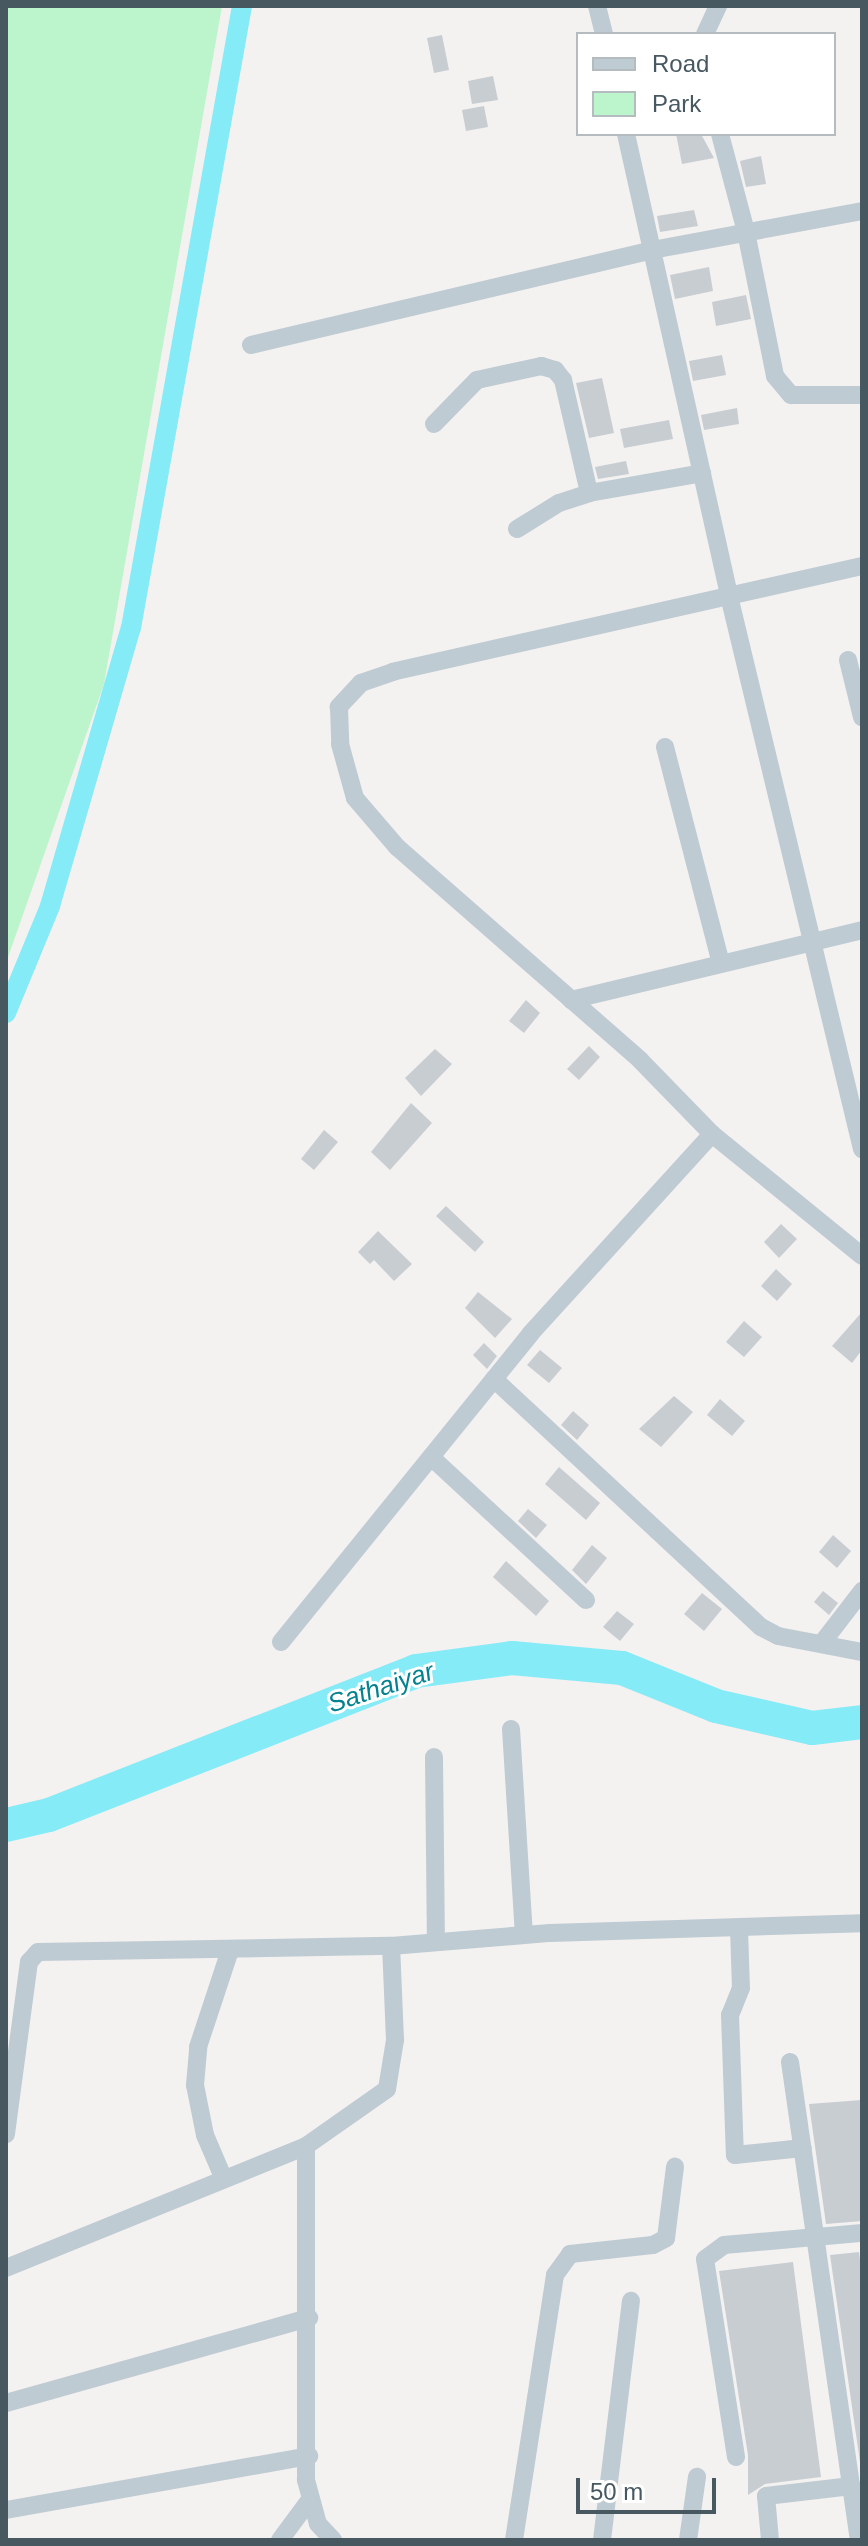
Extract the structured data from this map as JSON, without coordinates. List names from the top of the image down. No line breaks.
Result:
{"water":["Sathaiyar"],"legend":["Road","Park"],"scale_bar":"50 m"}
